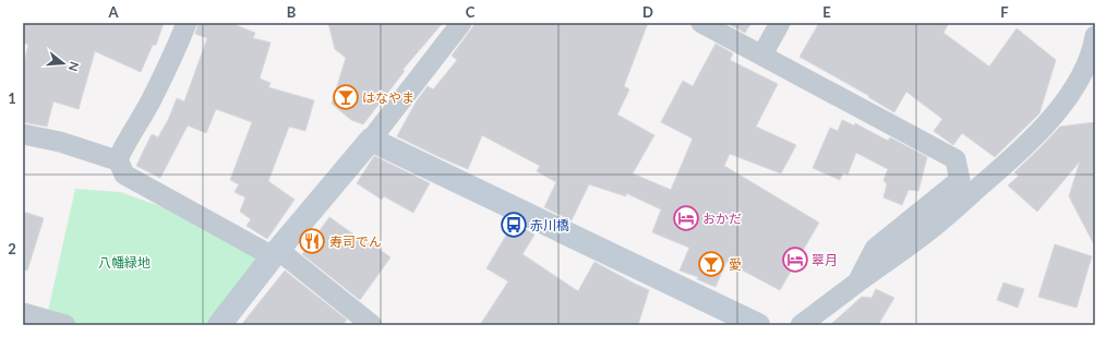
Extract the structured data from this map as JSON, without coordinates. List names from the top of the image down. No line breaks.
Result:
{"parks":["八幡緑地"],"places":{"bar":["はなやま","愛"],"hotel":["おかだ","翠月"],"bus stop":["赤川橋"],"restaurant":["寿司でん"]},"north":"right","grid":{"columns":["A","B","C","D","E","F"],"rows":["1","2"]}}
